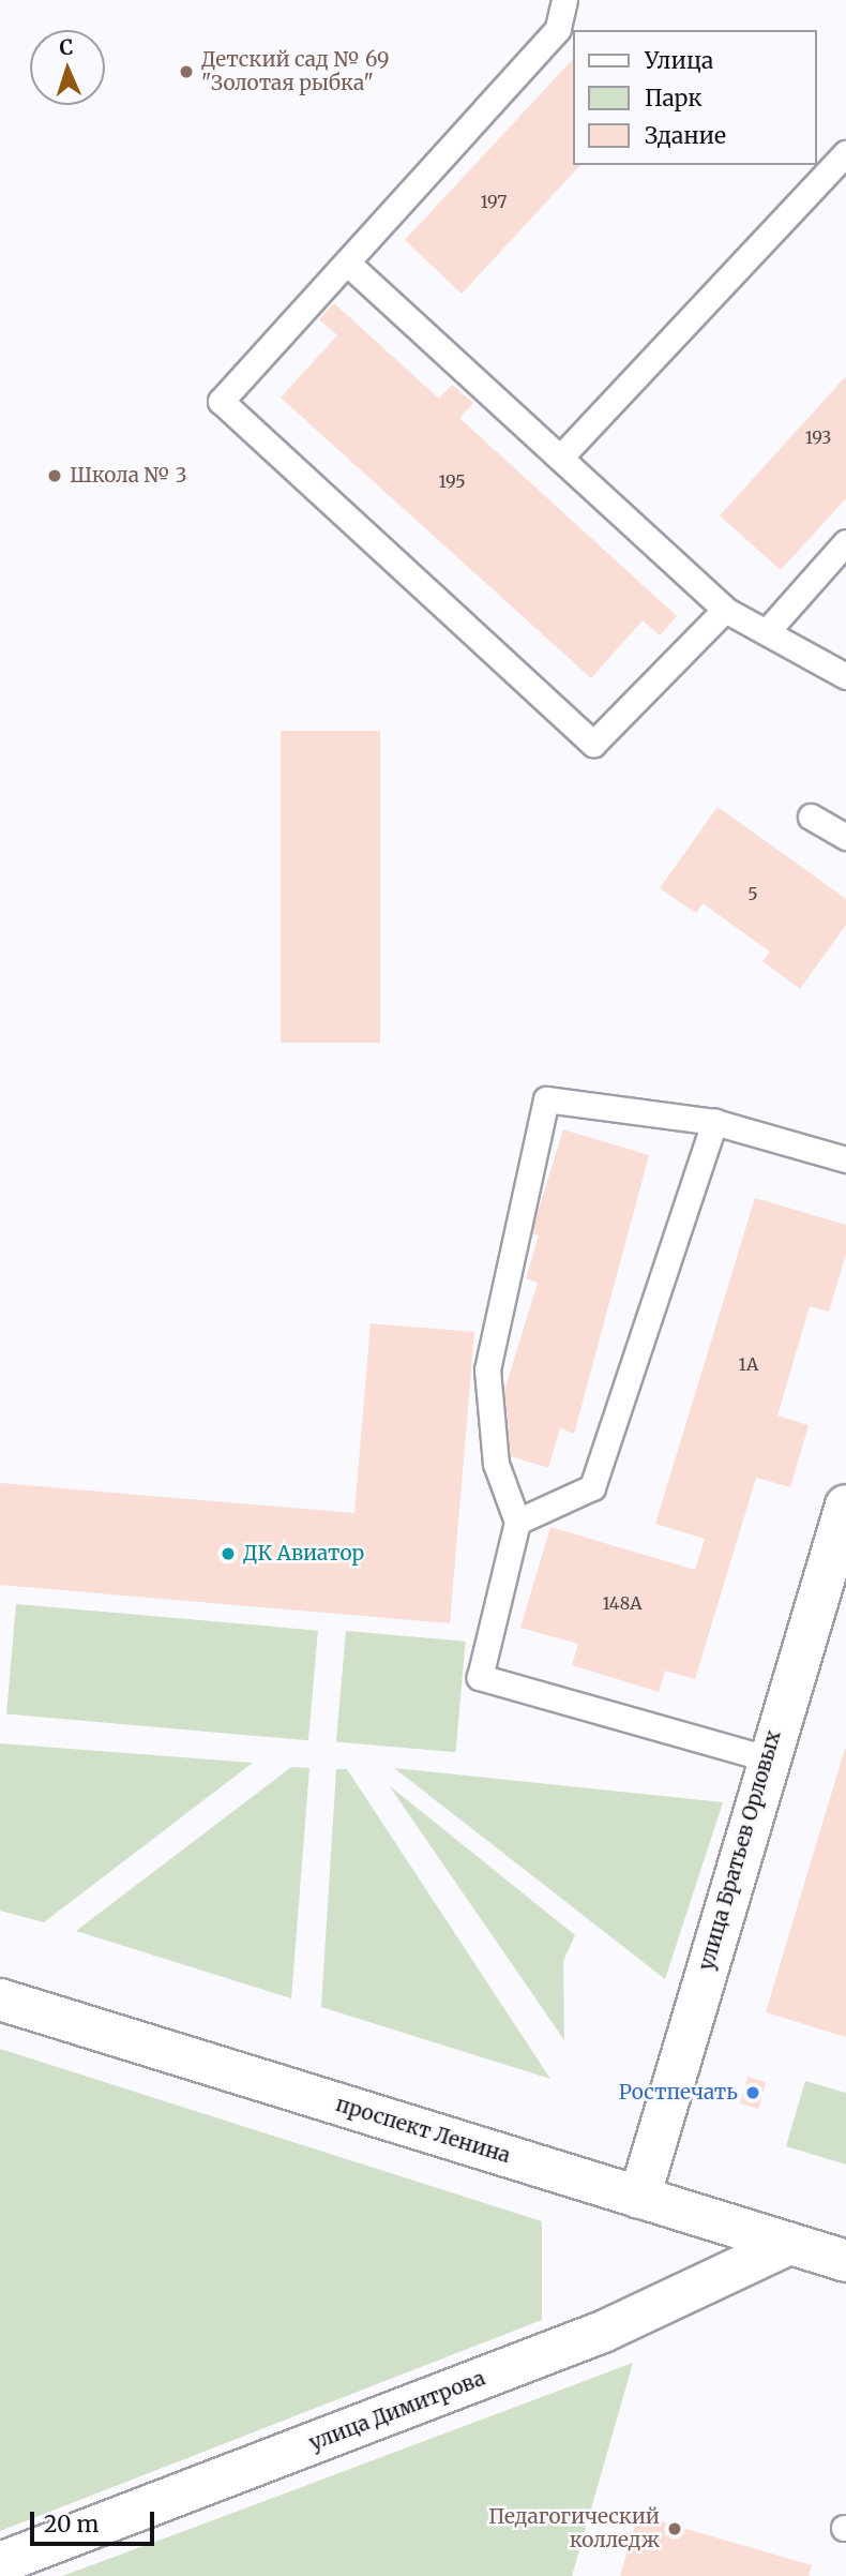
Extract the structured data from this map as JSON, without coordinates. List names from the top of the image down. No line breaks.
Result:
{"streets":{"street":["улица Братьев Орловых","проспект Ленина","улица Димитрова"]},"crossings":[["улица Братьев Орловых","проспект Ленина"],["проспект Ленина","улица Димитрова"]],"places":["Детский сад № 69 \"Золотая рыбка\"","Школа № 3","ДК Авиатор","Ростпечать","Педагогический колледж"],"house_numbers":["197","193","195","5","1А","148А"],"legend":["Улица","Парк","Здание"],"scale_bar":"20 m","north":"top"}
